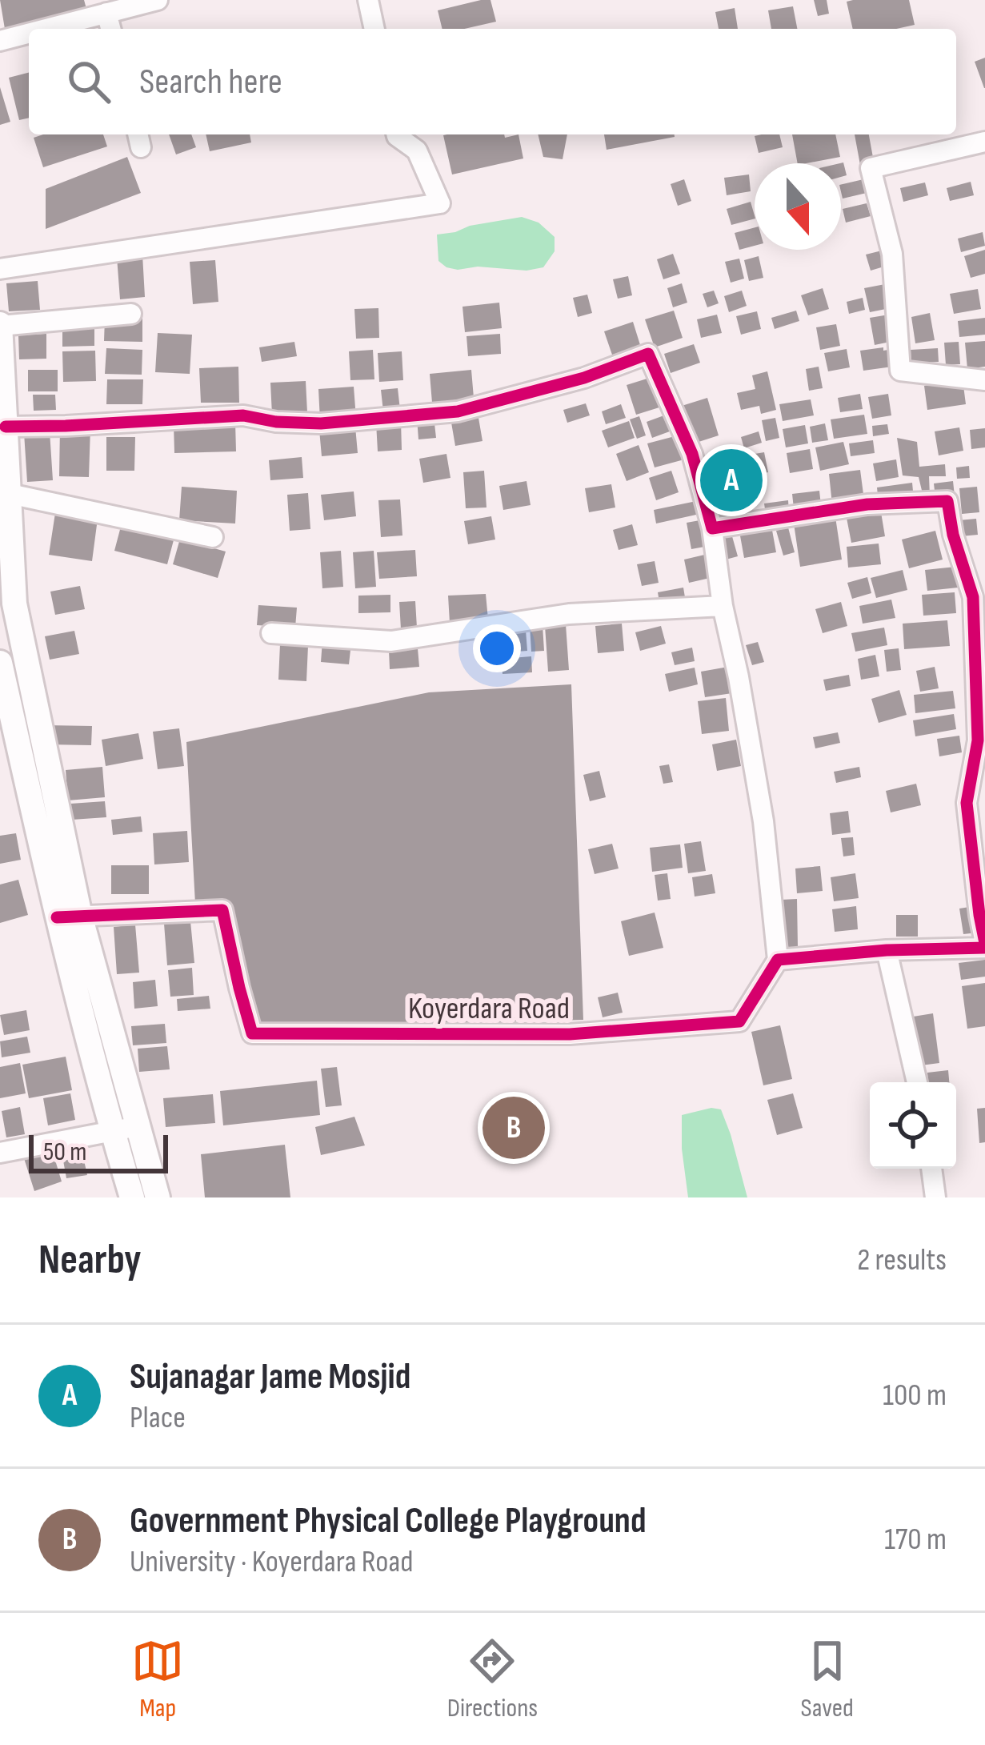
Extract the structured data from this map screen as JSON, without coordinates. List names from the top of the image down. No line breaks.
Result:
{"streets":{"street":["Koyerdara Road"]},"scale_bar":"50 m","north":"bottom","page":{"search":"Search here","pins":["A","B"],"scale":"50 m","heading":["Nearby","2 results"],"list":[{"mark":"A","name":"Sujanagar Jame Mosjid","note":"Place","value":"100 m"},{"mark":"B","name":"Government Physical College Playground","note":"University · Koyerdara Road","value":"170 m"}],"nav":["Map","Directions","Saved"]}}
